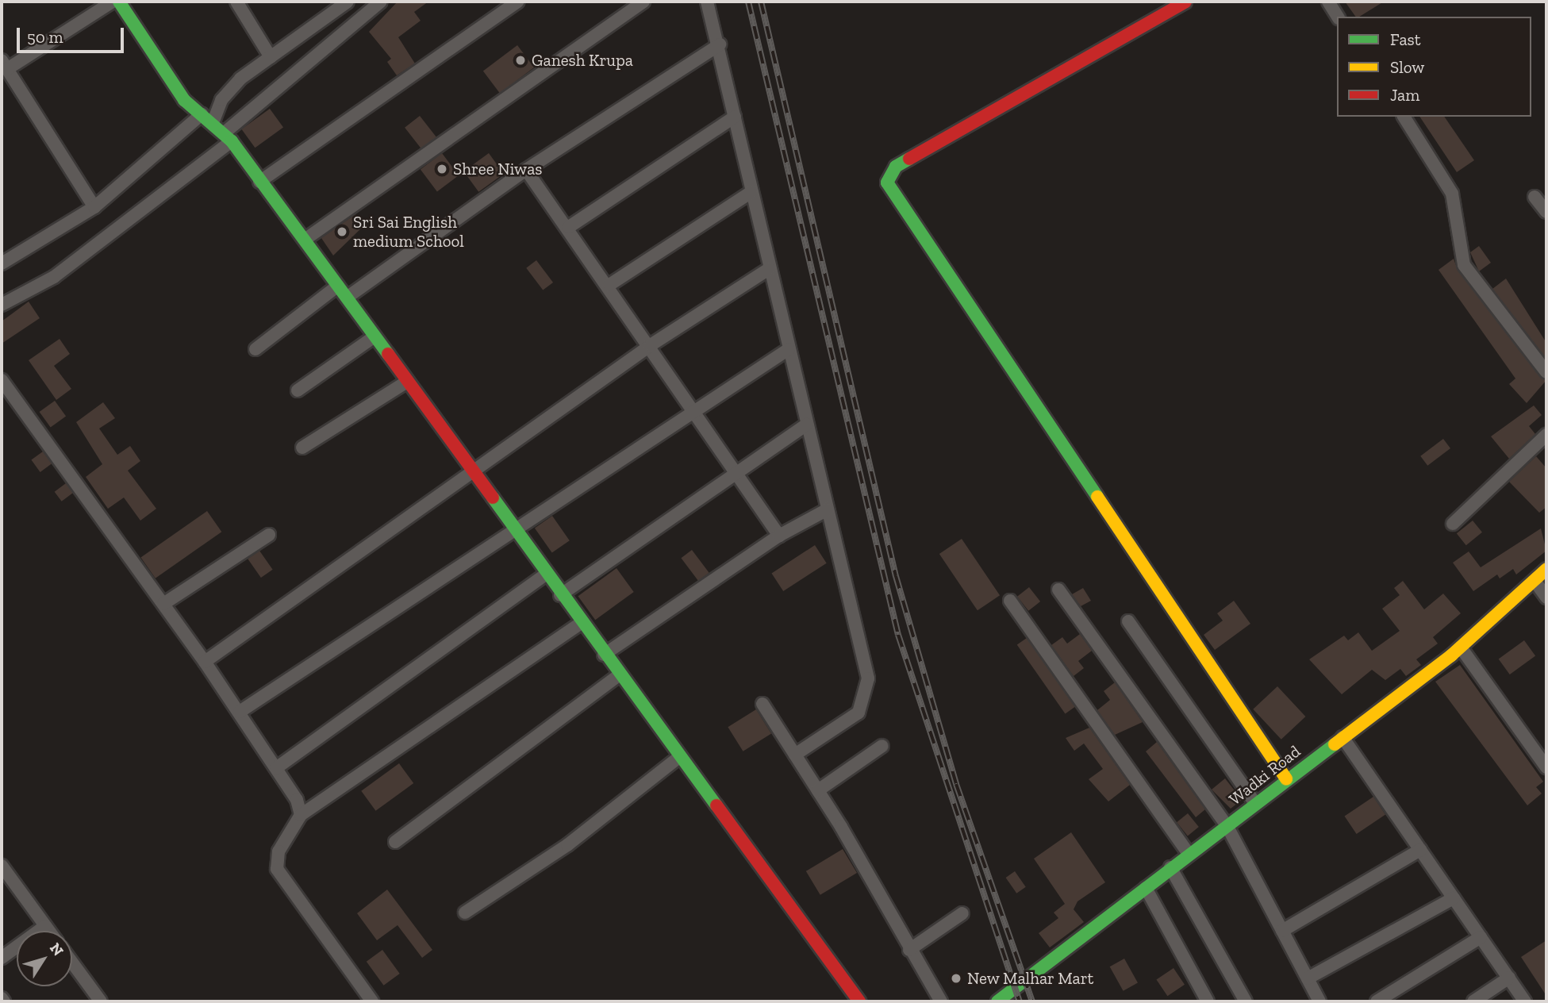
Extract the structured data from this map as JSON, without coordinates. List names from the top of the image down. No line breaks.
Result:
{"streets":{"street":["Wadki Road"]},"places":["Ganesh Krupa","Shree Niwas","Sri Sai English medium School","New Malhar Mart"],"legend":["Fast","Slow","Jam"],"scale_bar":"50 m","north":"top right"}
